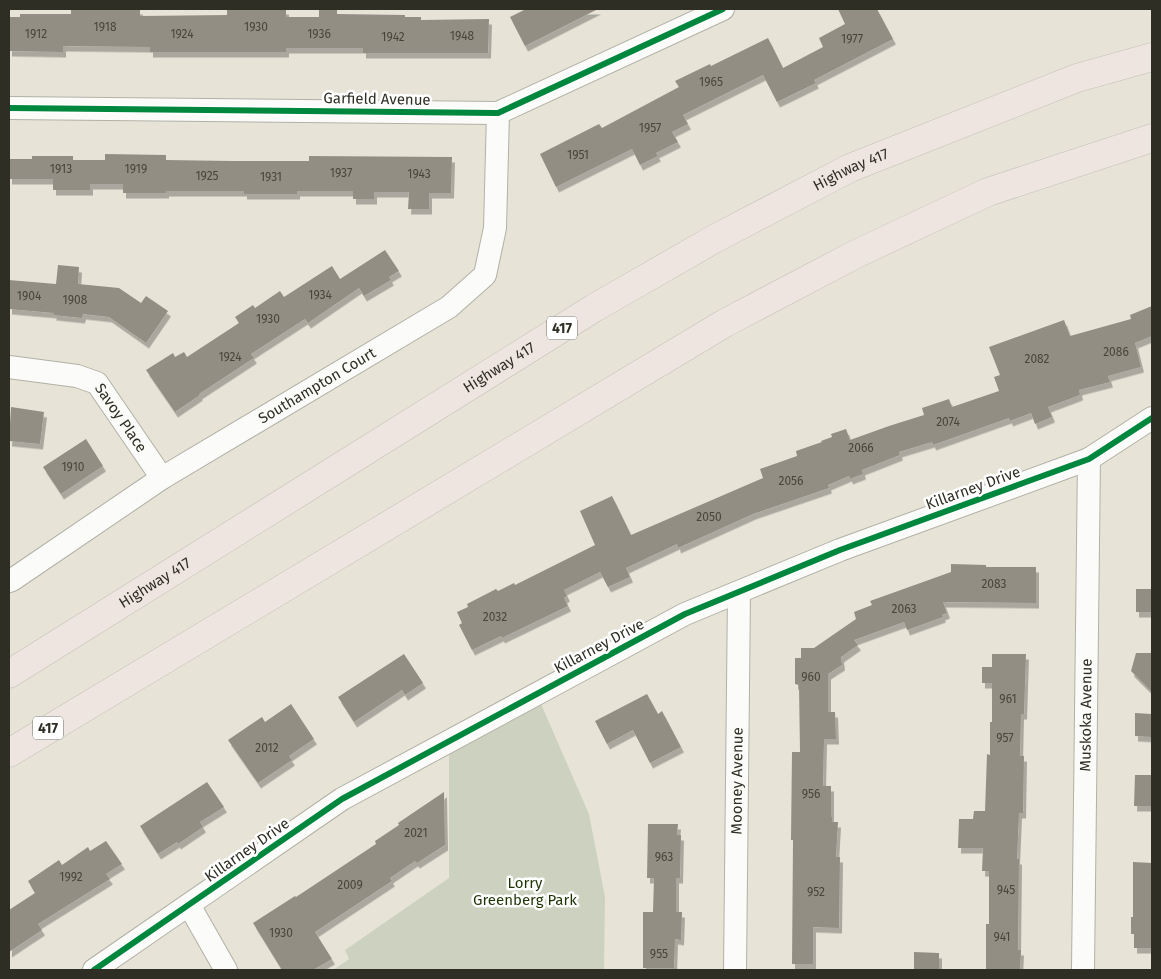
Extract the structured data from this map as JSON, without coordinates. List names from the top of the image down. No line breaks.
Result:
{"streets":{"highway":["Highway 417","417"],"street":["Garfield Avenue","Southampton Court","Savoy Place","Killarney Drive","Muskoka Avenue","Mooney Avenue"]},"crossings":[["Garfield Avenue","Southampton Court"],["Southampton Court","Savoy Place"],["Killarney Drive","Muskoka Avenue"],["Killarney Drive","Mooney Avenue"]],"parks":["Lorry Greenberg Park"],"house_numbers":["1918","1930","1912","1924","1936","1948","1942","1977","1965","1957","1951","1913","1919","1937","1943","1925","1931","1934","1904","1908","1930","2086","1924","2082","2074","2066","1910","2056","2050","2083","2063","2032","960","961","957","2012","956","2021","963","1992","2009","945","952","1930","941","955"]}
